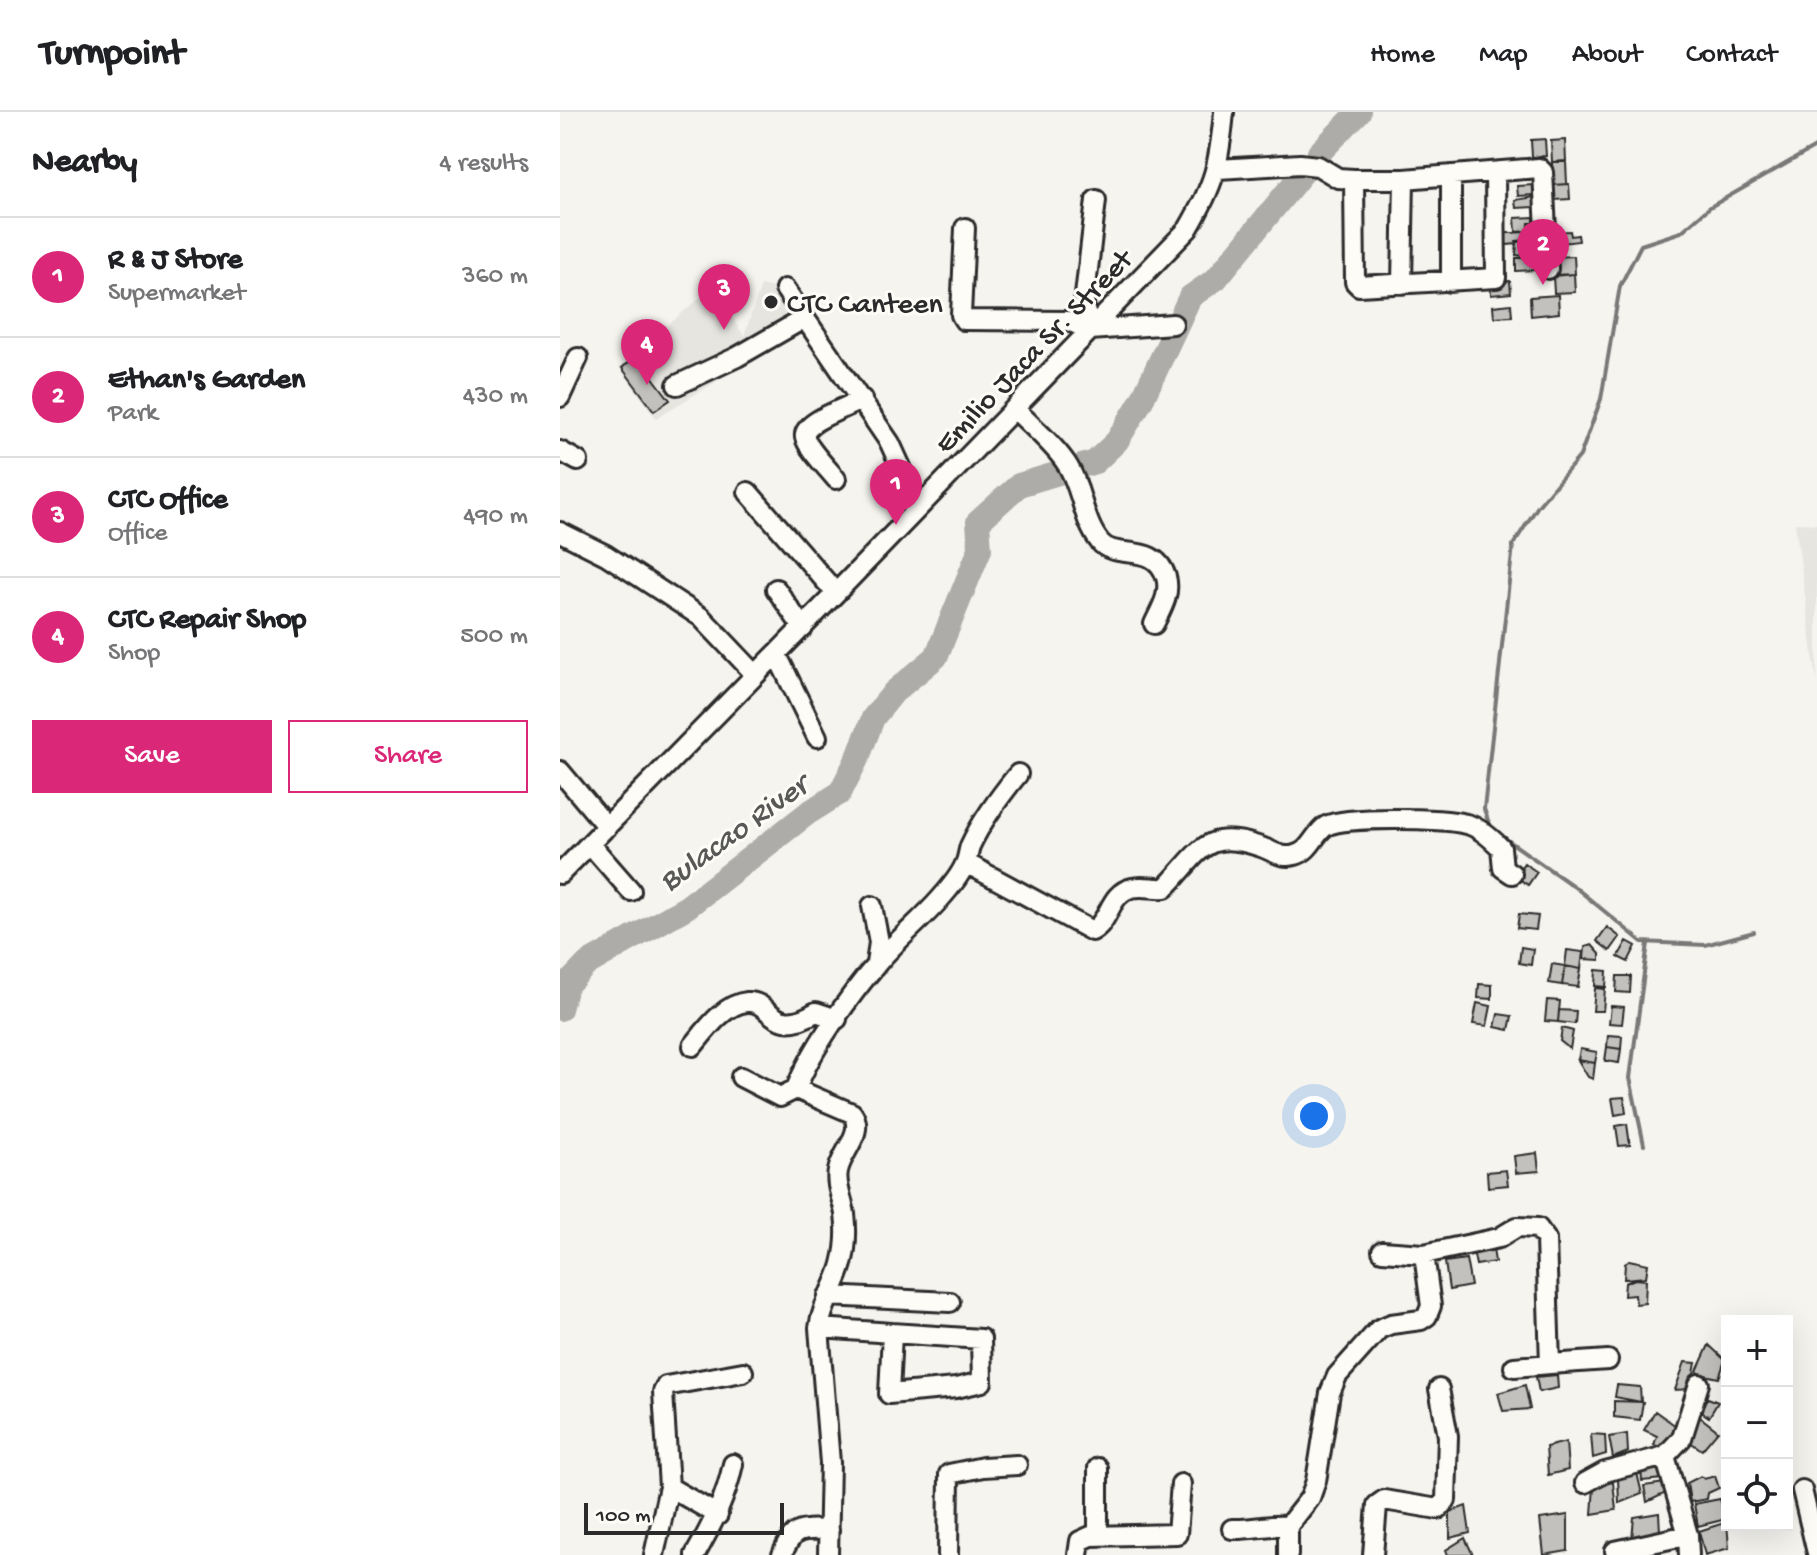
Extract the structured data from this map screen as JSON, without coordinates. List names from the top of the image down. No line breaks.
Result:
{"streets":{"street":["Emilio Jaca Sr. Street"]},"water":["Bulacao River"],"places":["CTC Canteen"],"scale_bar":"100 m","page":{"header":"Turnpoint","nav":["Home","Map","About","Contact"],"heading":["Nearby","4 results"],"list":[{"mark":"1","name":"R & J Store","note":"Supermarket","value":"360 m"},{"mark":"2","name":"Ethan's Garden","note":"Park","value":"430 m"},{"mark":"3","name":"CTC Office","note":"Office","value":"490 m"},{"mark":"4","name":"CTC Repair Shop","note":"Shop","value":"500 m"}],"pins":["2","3","4","1"],"buttons":["Save","Share"],"map_buttons":["+","−"],"scale":"100 m"}}
